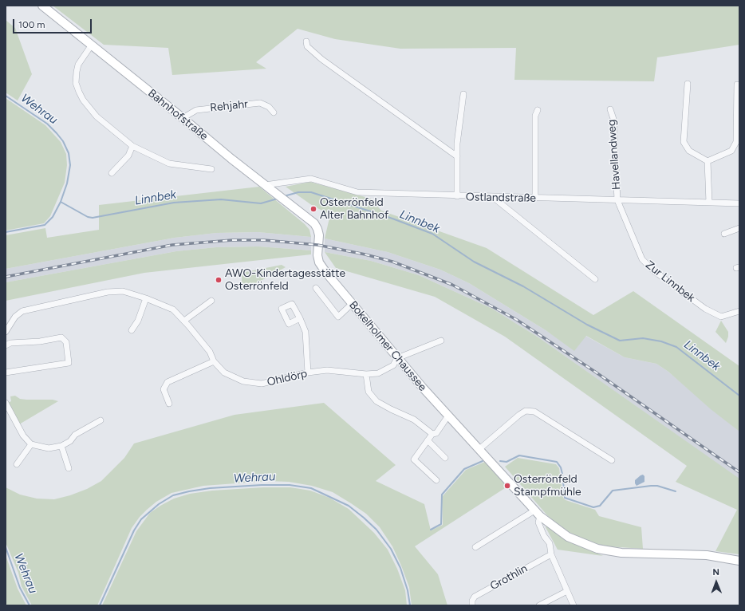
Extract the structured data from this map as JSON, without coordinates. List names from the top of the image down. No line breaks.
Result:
{"streets":{"main road":["Bahnhofstraße","Bokelholmer Chaussee"],"street":["Rehjahr","Havellandweg","Ostlandstraße","Zur Linnbek","Ohldörp","Grothlin"]},"crossings":[["Rehjahr","Bahnhofstraße"],["Bahnhofstraße","Ostlandstraße"],["Bahnhofstraße","Bokelholmer Chaussee"],["Havellandweg","Ostlandstraße"],["Havellandweg","Zur Linnbek"],["Ostlandstraße","Zur Linnbek"],["Bokelholmer Chaussee","Ohldörp"]],"water":["Wehrau","Linnbek"],"places":["Osterrönfeld Alter Bahnhof","AWO-Kindertagesstätte Osterrönfeld","Osterrönfeld Stampfmühle"],"scale_bar":"100 m","north":"top"}
